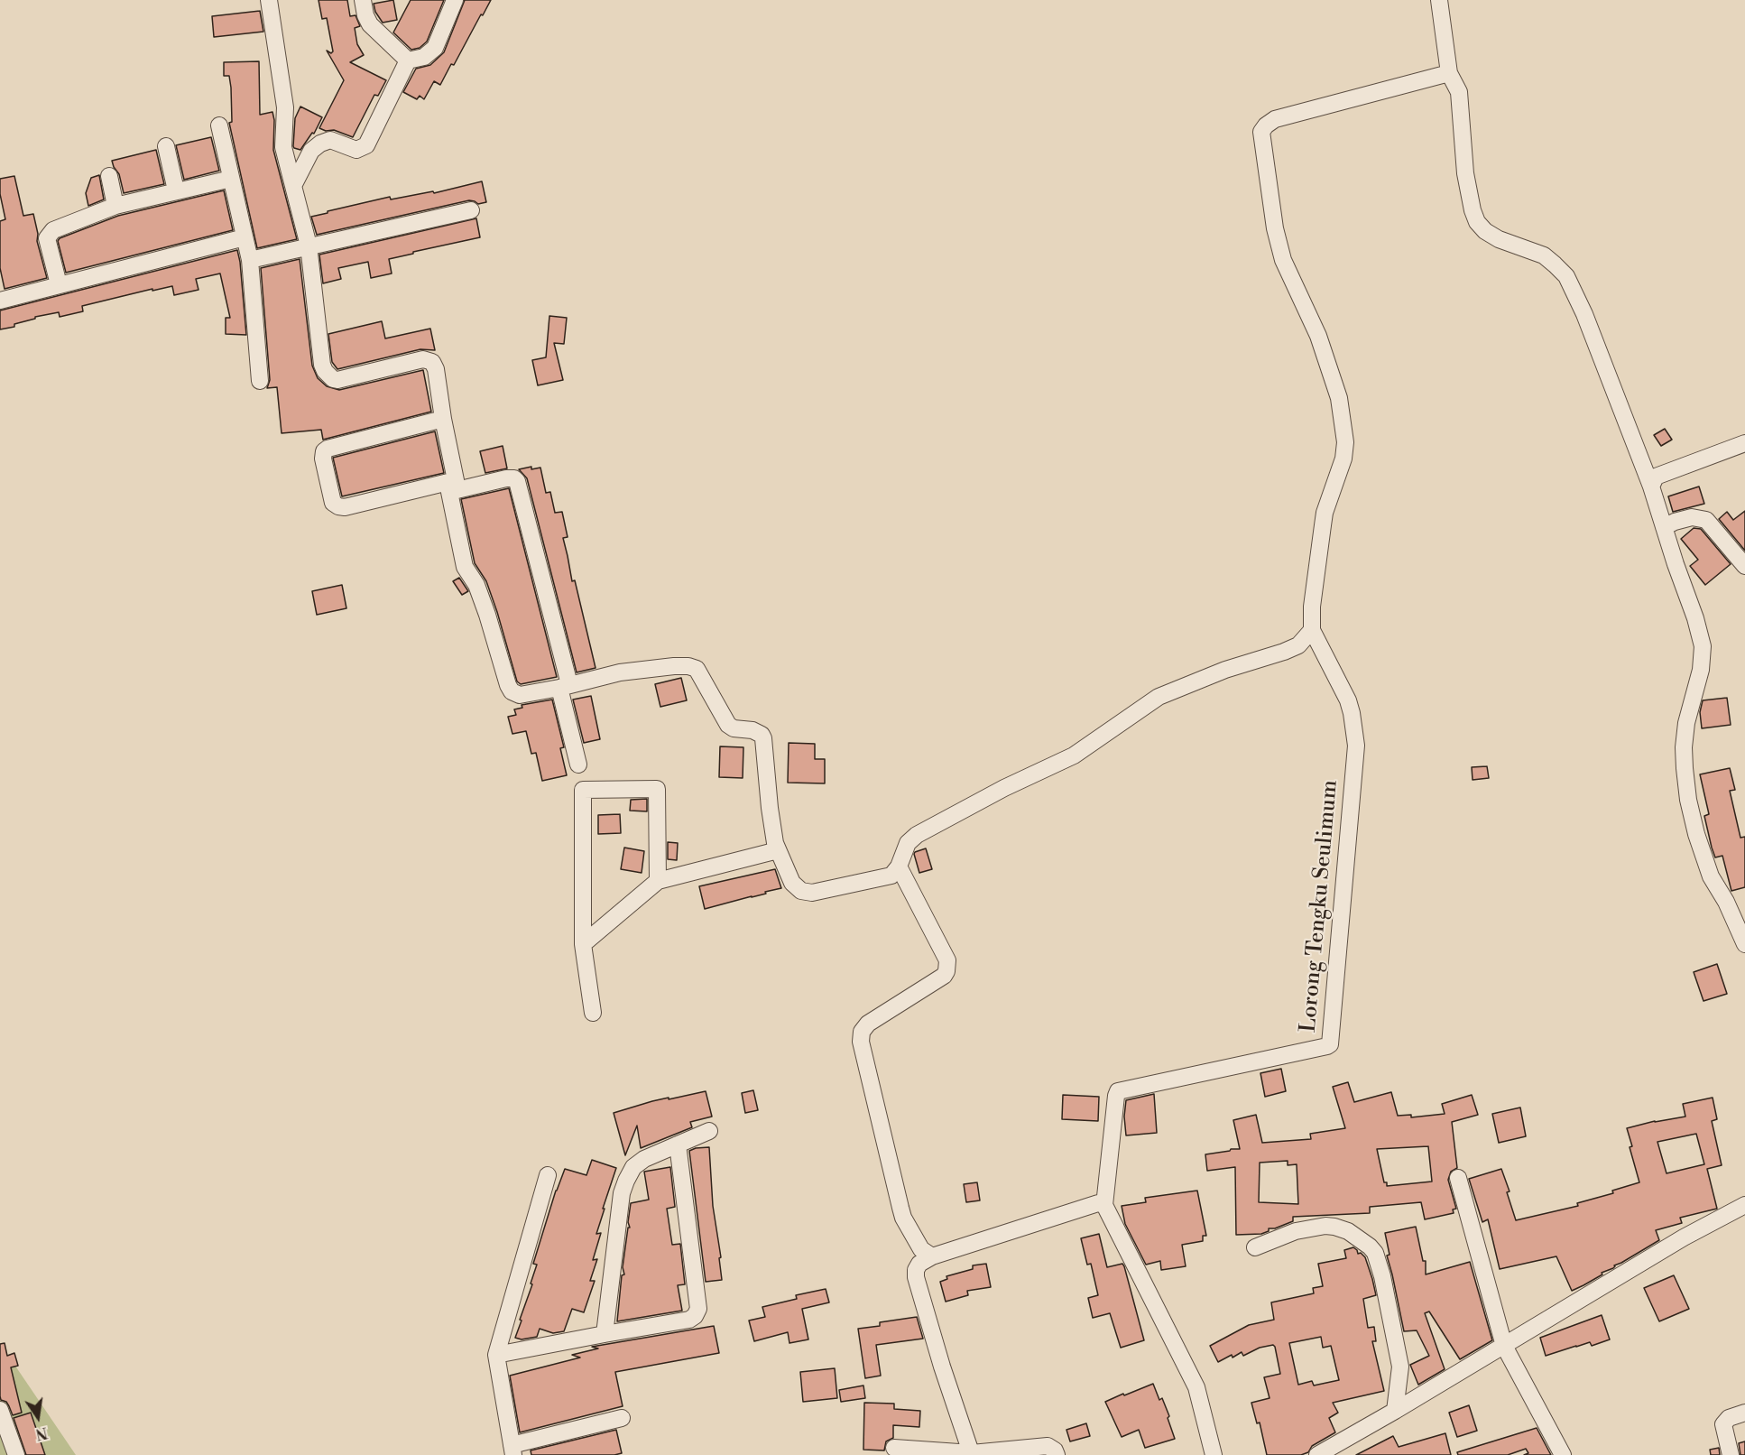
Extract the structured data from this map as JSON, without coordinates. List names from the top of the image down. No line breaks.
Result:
{"streets":{"street":["Lorong Tengku Seulimum"]},"north":"bottom"}
